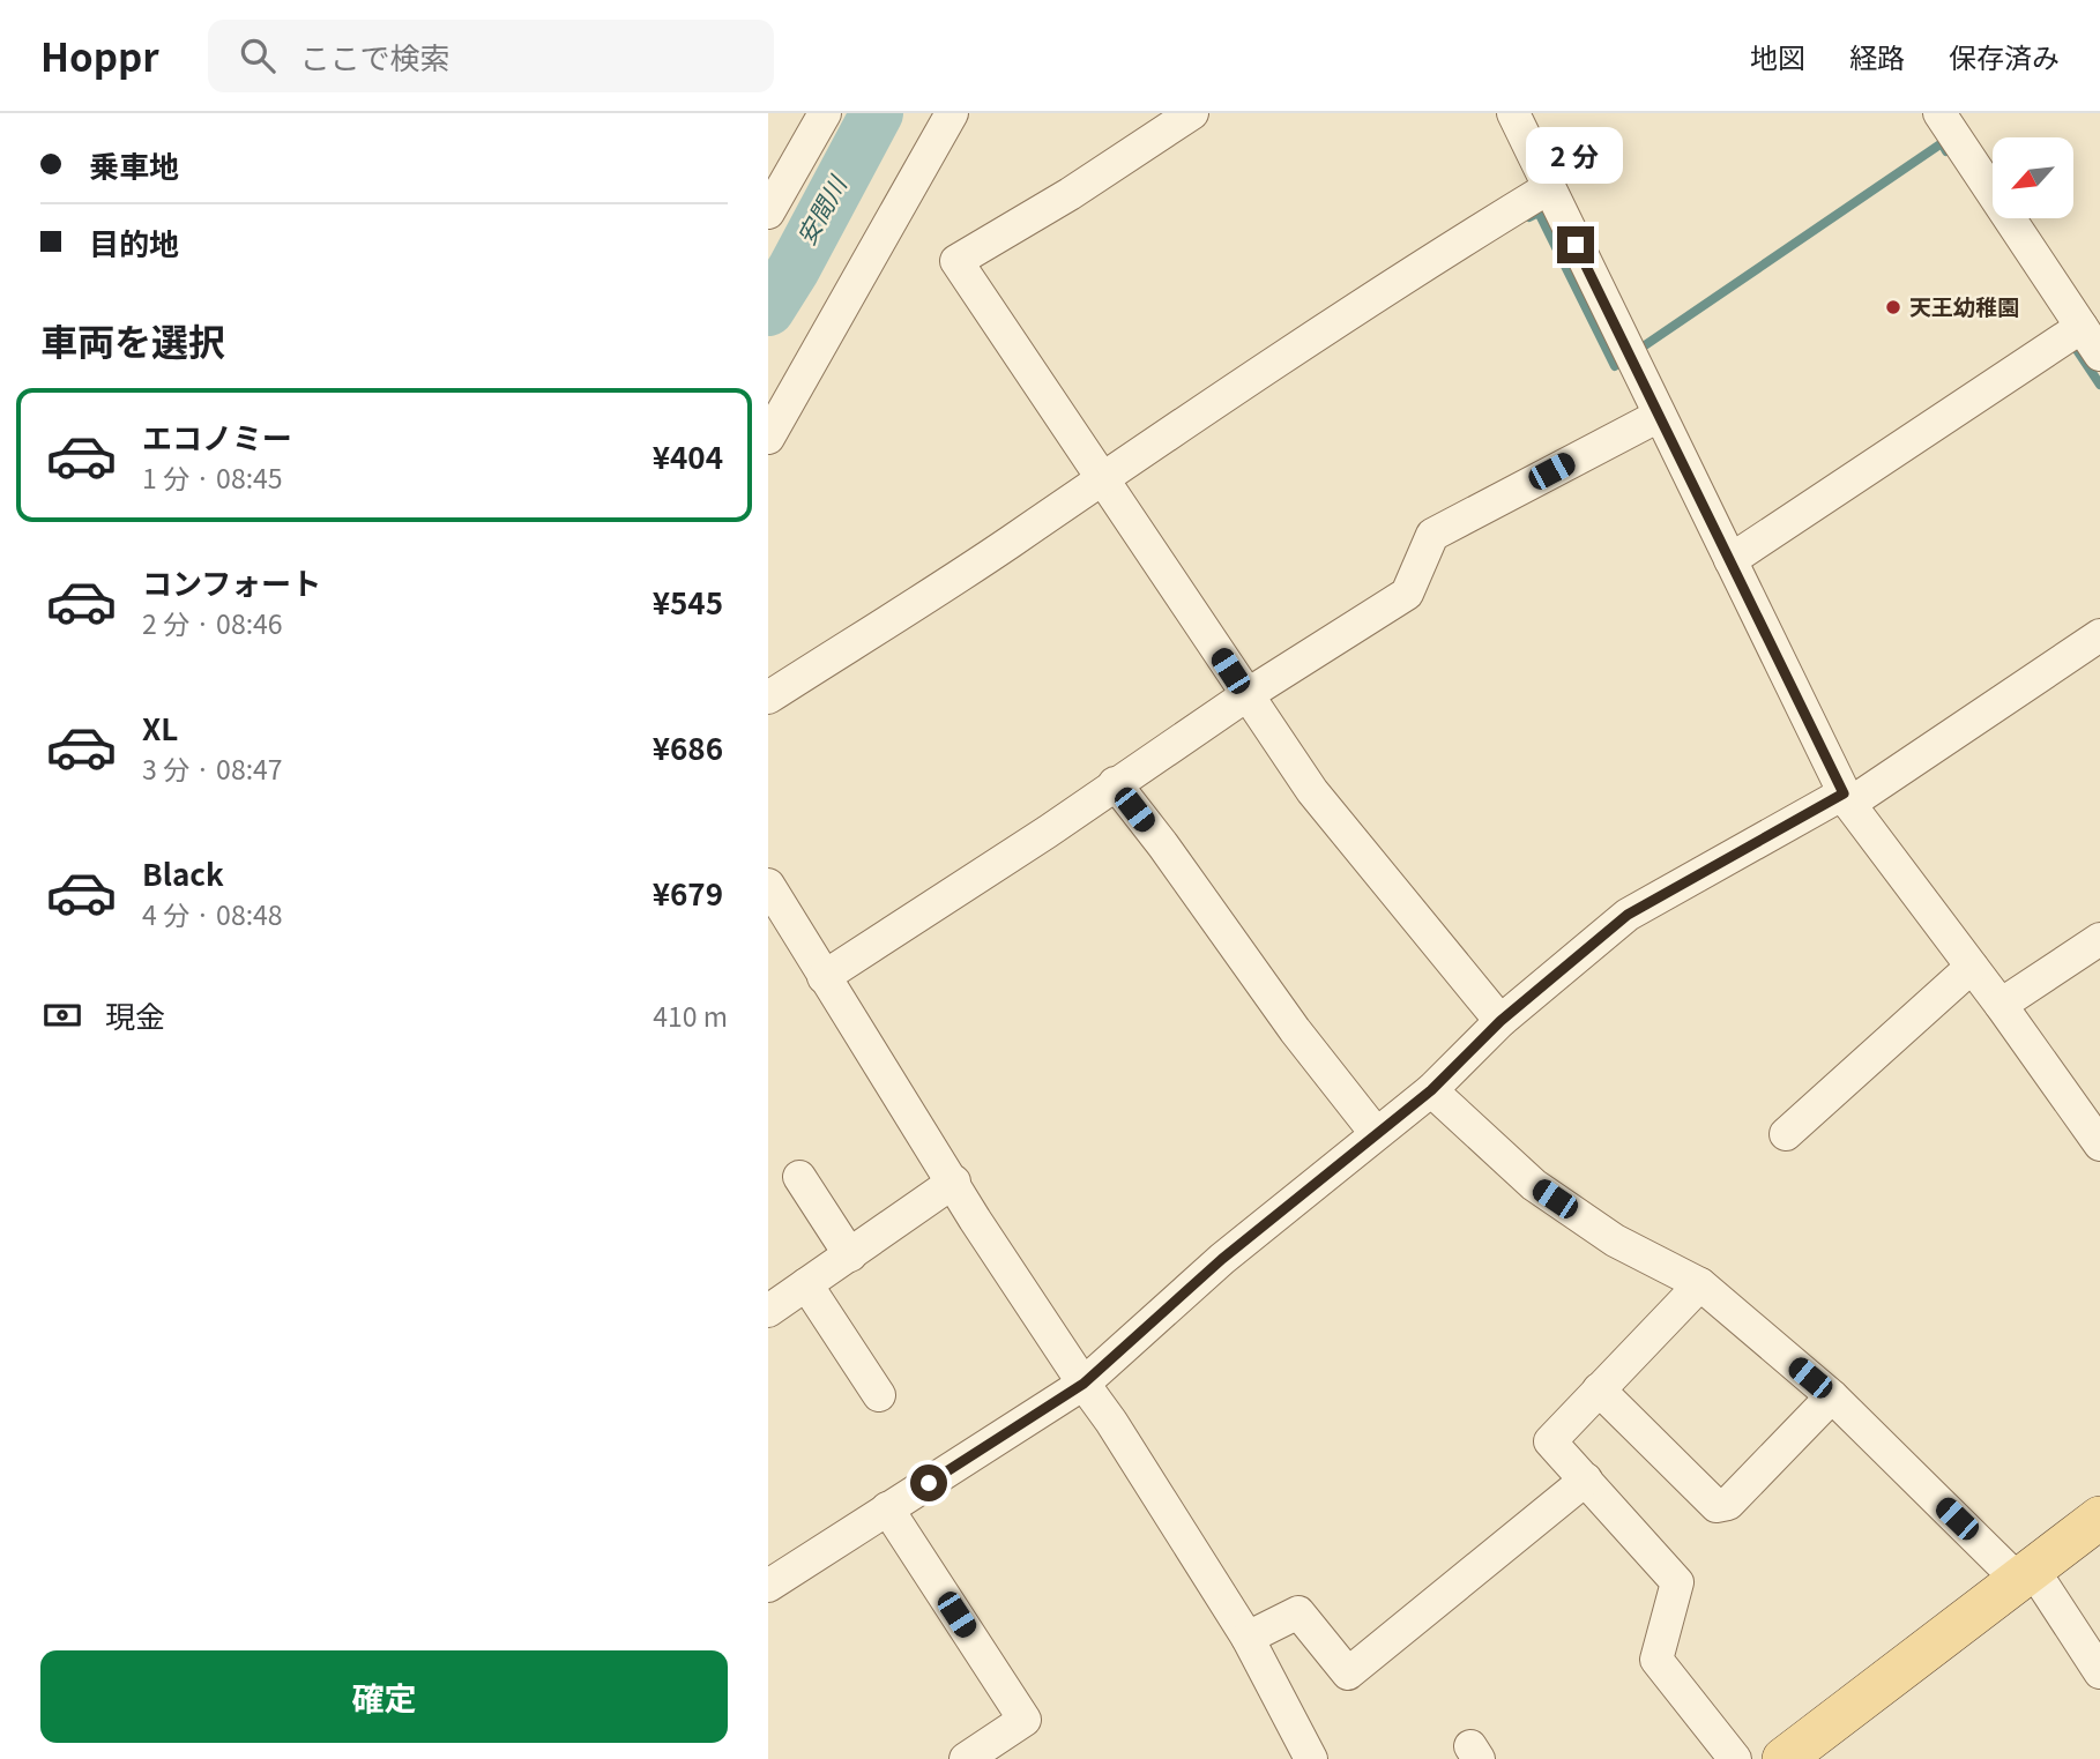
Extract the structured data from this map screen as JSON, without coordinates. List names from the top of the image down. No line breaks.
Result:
{"water":["安間川"],"places":["天王幼稚園"],"north":"bottom left","page":{"header":"Hoppr","search":"ここで検索","nav":["地図","経路","保存済み"],"banner":["乗車地","目的地"],"bubble":"2 分","heading":"車両を選択","list":[{"name":"エコノミー","note":"1 分 · 08:45","value":"¥404"},{"name":"コンフォート","note":"2 分 · 08:46","value":"¥545"},{"name":"XL","note":"3 分 · 08:47","value":"¥686"},{"name":"Black","note":"4 分 · 08:48","value":"¥679"}],"pay":["現金","410 m"],"buttons":"確定"}}
